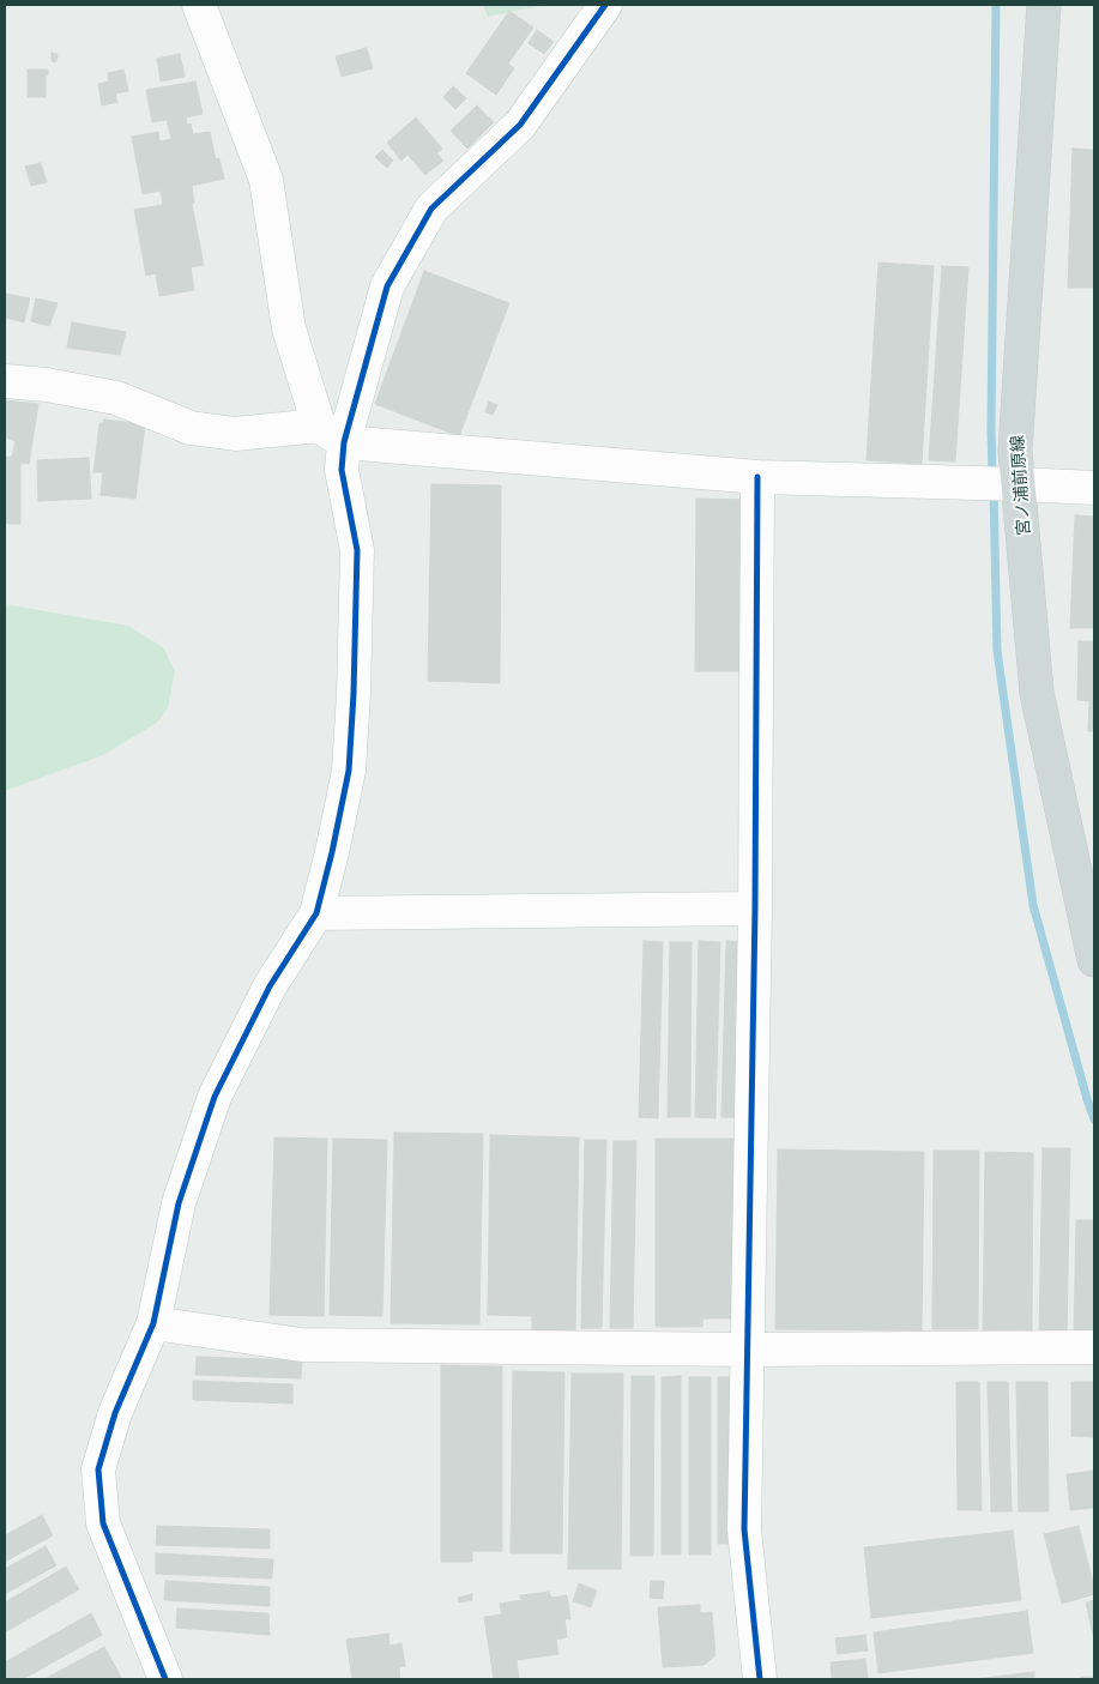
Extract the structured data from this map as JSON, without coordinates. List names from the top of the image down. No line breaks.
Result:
{"streets":{"main road":["宮ノ浦前原線"]}}
